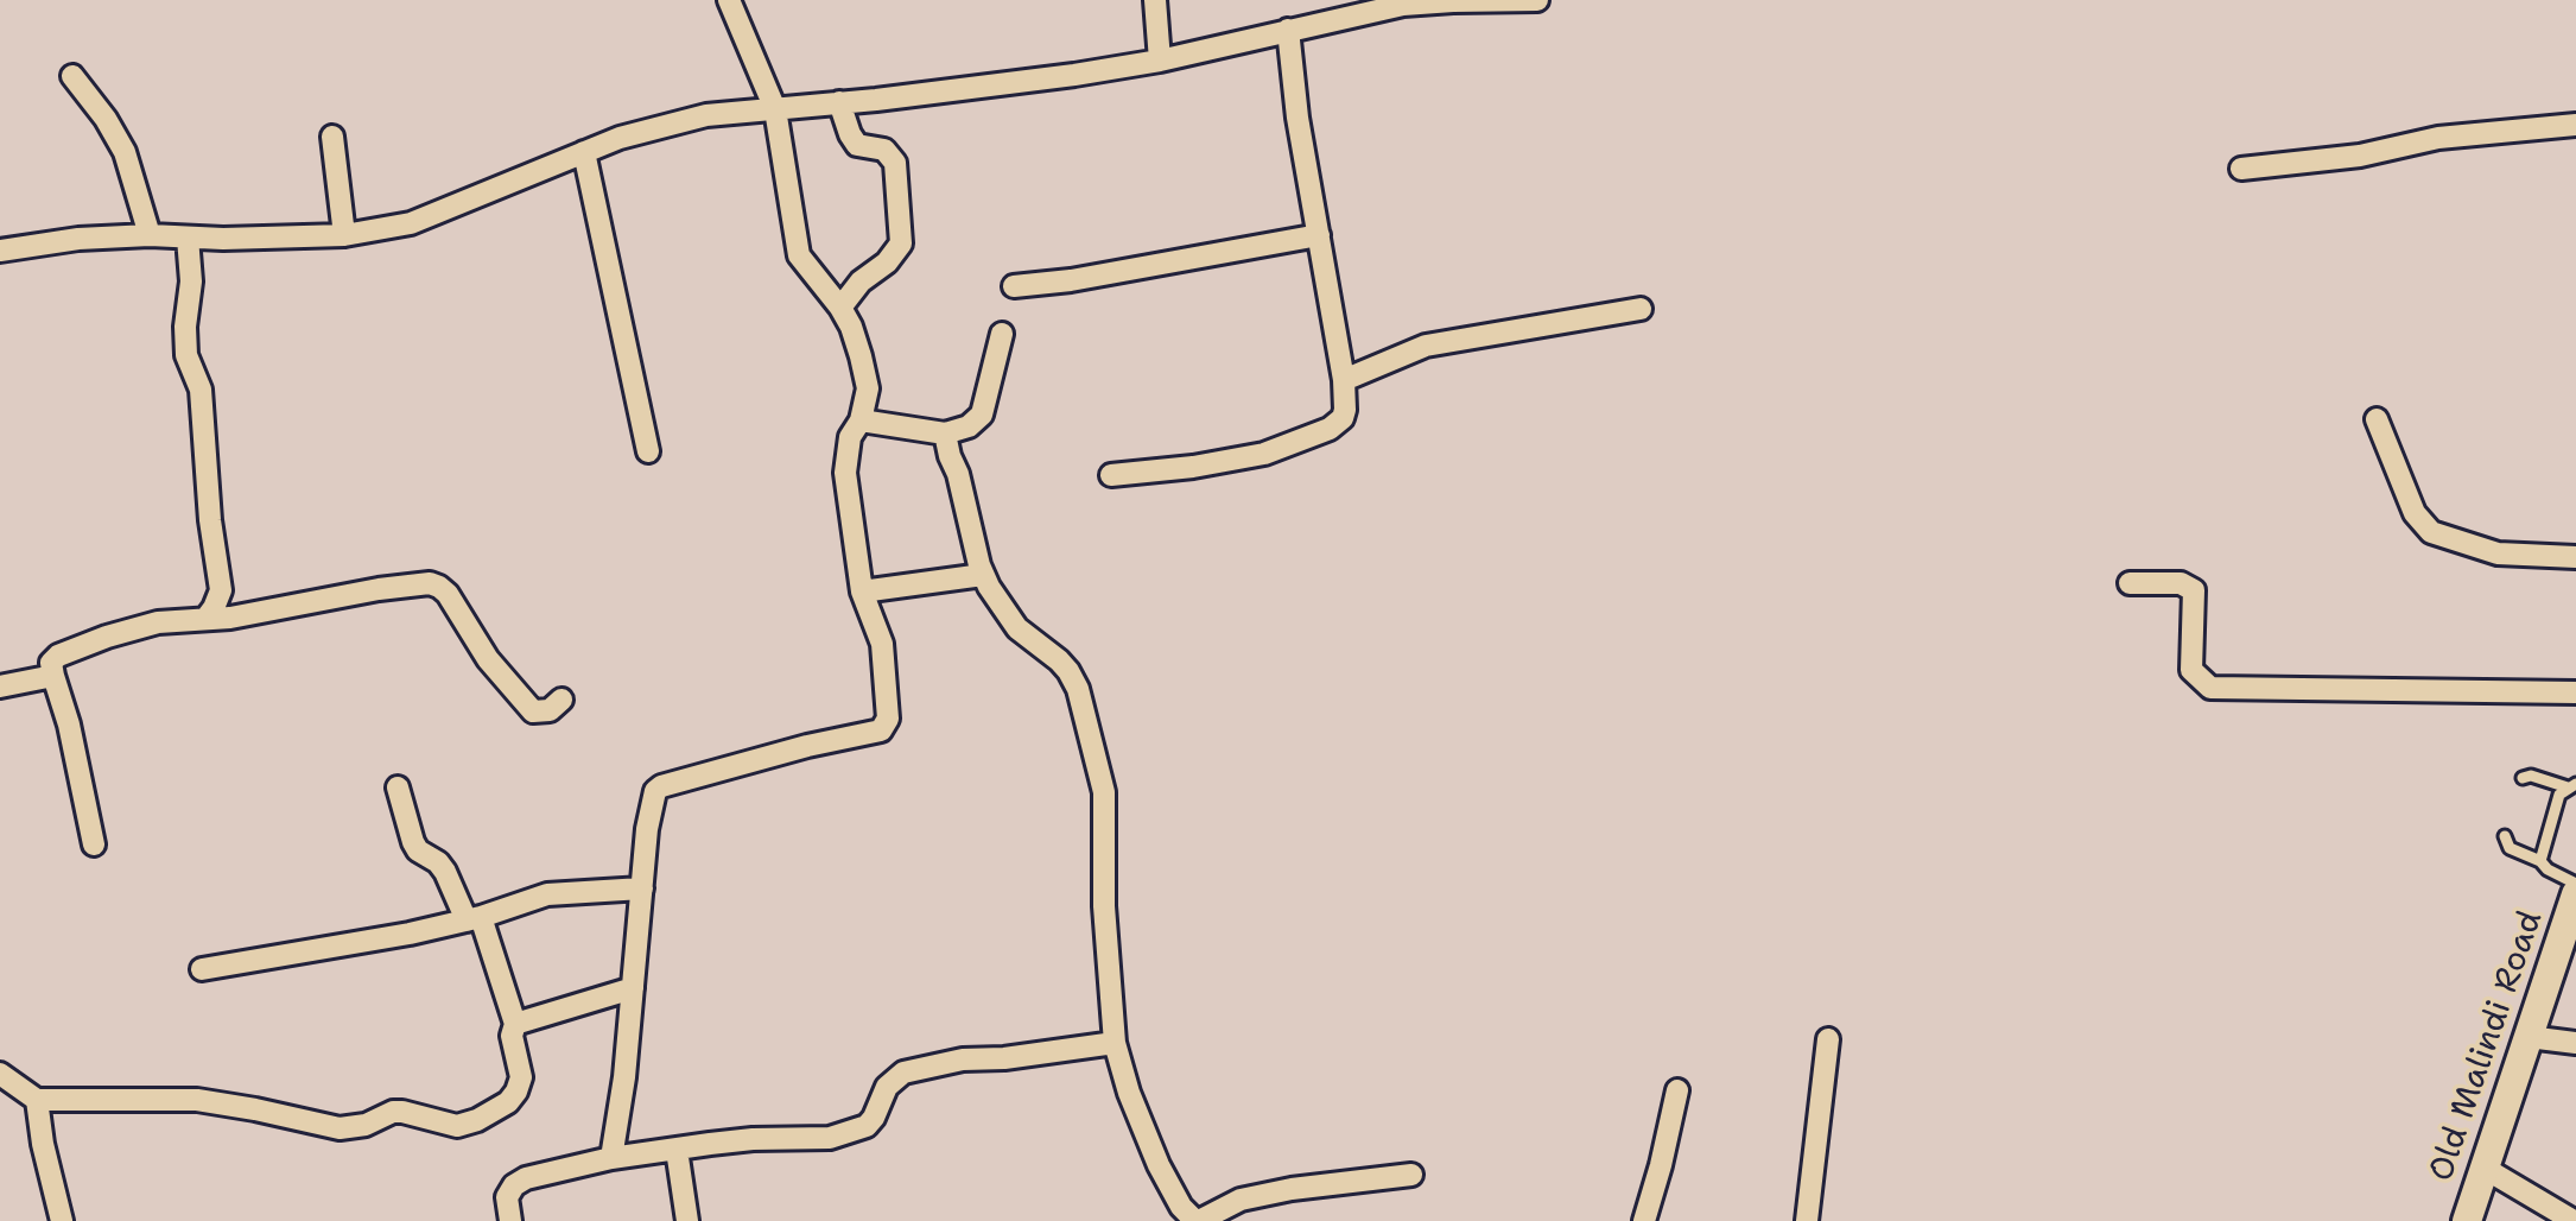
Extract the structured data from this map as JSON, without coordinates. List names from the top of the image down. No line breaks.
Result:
{"streets":{"main road":["Old Malindi Road"]}}
